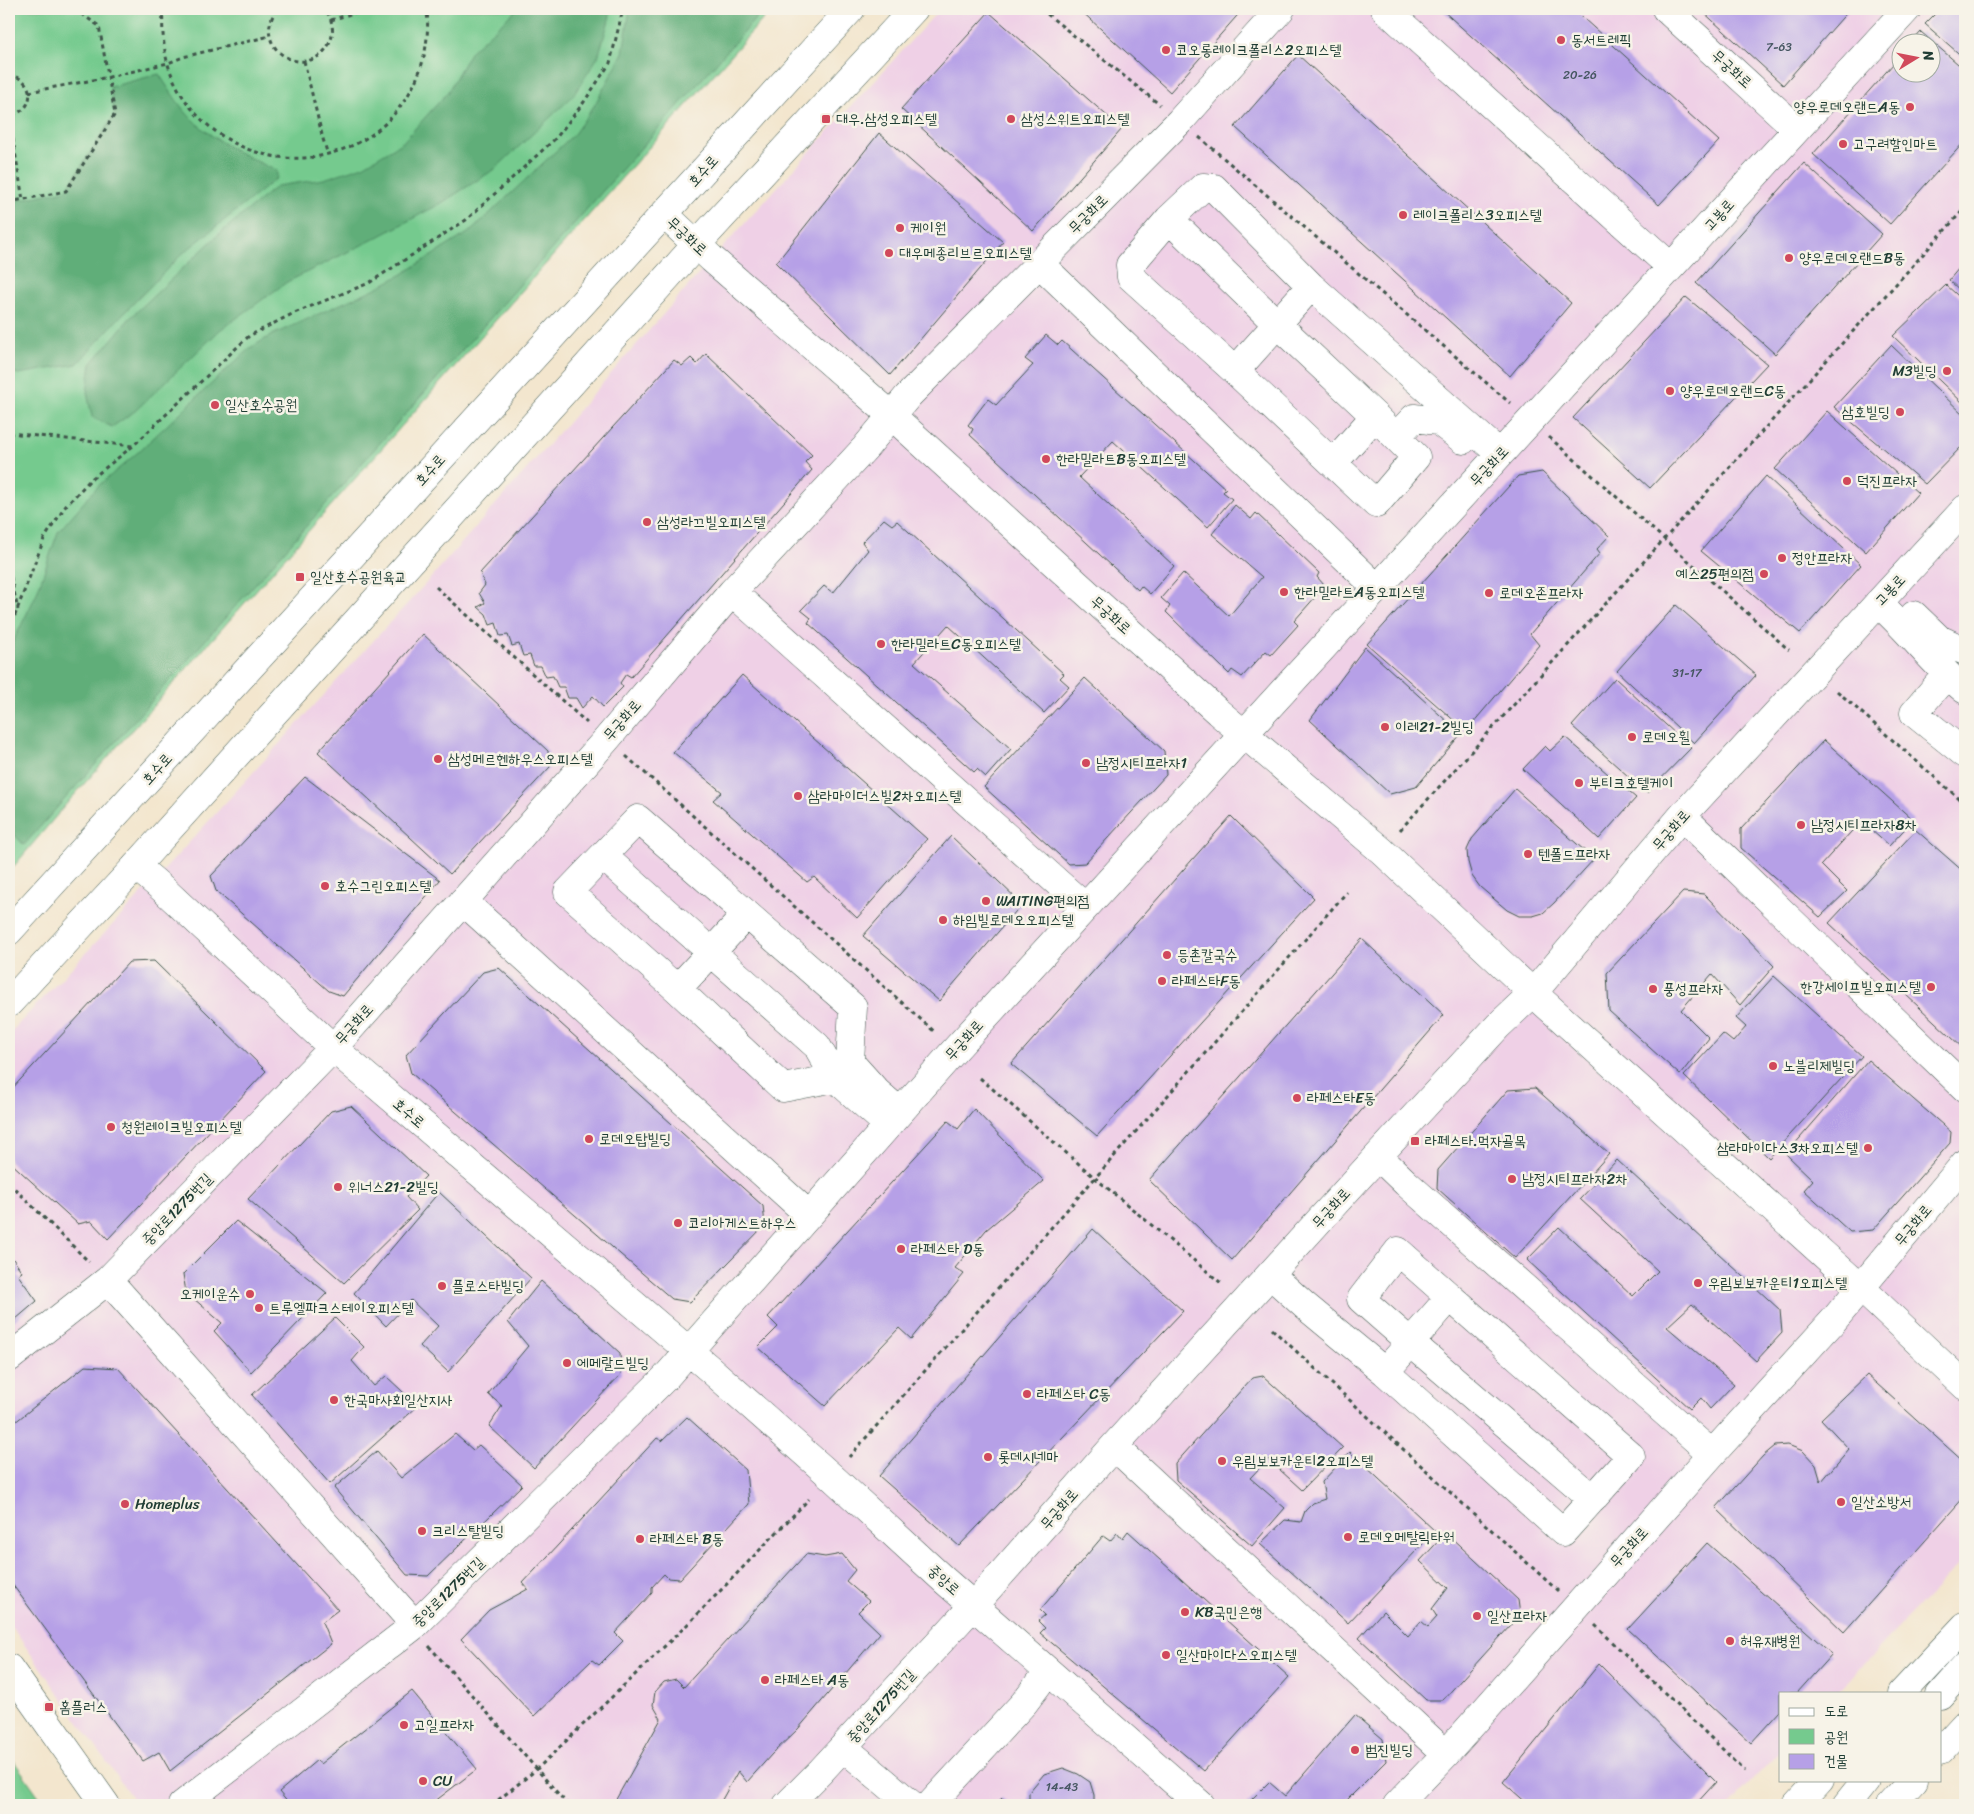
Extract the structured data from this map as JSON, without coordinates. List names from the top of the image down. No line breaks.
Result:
{"streets":{"street":["무궁화로","호수로","고봉로","중앙로1275번길","중앙로"]},"crossings":[["무궁화로","호수로"],["무궁화로","고봉로"],["무궁화로","중앙로1275번길"],["무궁화로","중앙로"],["호수로","중앙로1275번길"],["호수로","중앙로"],["중앙로1275번길","중앙로"]],"places":{"other":["동서트레픽","코오롱레이크폴리스2오피스텔","양우로데오랜드A동","삼성스위트오피스텔","고구려할인마트","레이크폴리스3오피스텔","케이원","대우메종리브르오피스텔","양우로데오랜드B동","M3빌딩","양우로데오랜드C동","일산호수공원","삼호빌딩","한라밀라트B동오피스텔","덕진프라자","삼성라끄빌오피스텔","정안프라자","예스25편의점","한라밀라트A동오피스텔","로데오존프라자","한라밀라트C동오피스텔","이레21-2빌딩","로데오휠","삼성메르헨하우스오피스텔","남정시티프라자1","부티크호텔케이","삼라마이더스빌2차오피스텔","남정시티프라자8차","텐폴드프라자","호수그린오피스텔","WAITING편의점","하임빌로데오오피스텔","등촌칼국수","라페스타F동","한강세이프빌오피스텔","풍성프라자","노블리제빌딩","라페스타E동","청원레이크빌오피스텔","로데오탑빌딩","삼라마이다스3차오피스텔","남정시티프라자2차","위너스21-2빌딩","코리아게스트하우스","라페스타 D동","우림보보카운티1오피스텔","플로스타빌딩","오케이운수","트루엘파크스테이오피스텔","에메랄드빌딩","라페스타 C동","한국마사회일산지사","롯데시네마","우림보보카운티2오피스텔","일산소방서","Homeplus","크리스탈빌딩","로데오메탈릭타워","라페스타 B동","KB국민은행","일산프라자","허유재병원","일산마이다스오피스텔","라페스타 A동","고일프라자","범진빌딩","CU"],"transit":["대우.삼성오피스텔","일산호수공원육교","라페스타.먹자골목","홈플러스"]},"house_numbers":["7-63","20-26","31-17","14-43"],"legend":["도로","공원","건물"],"north":"right"}
